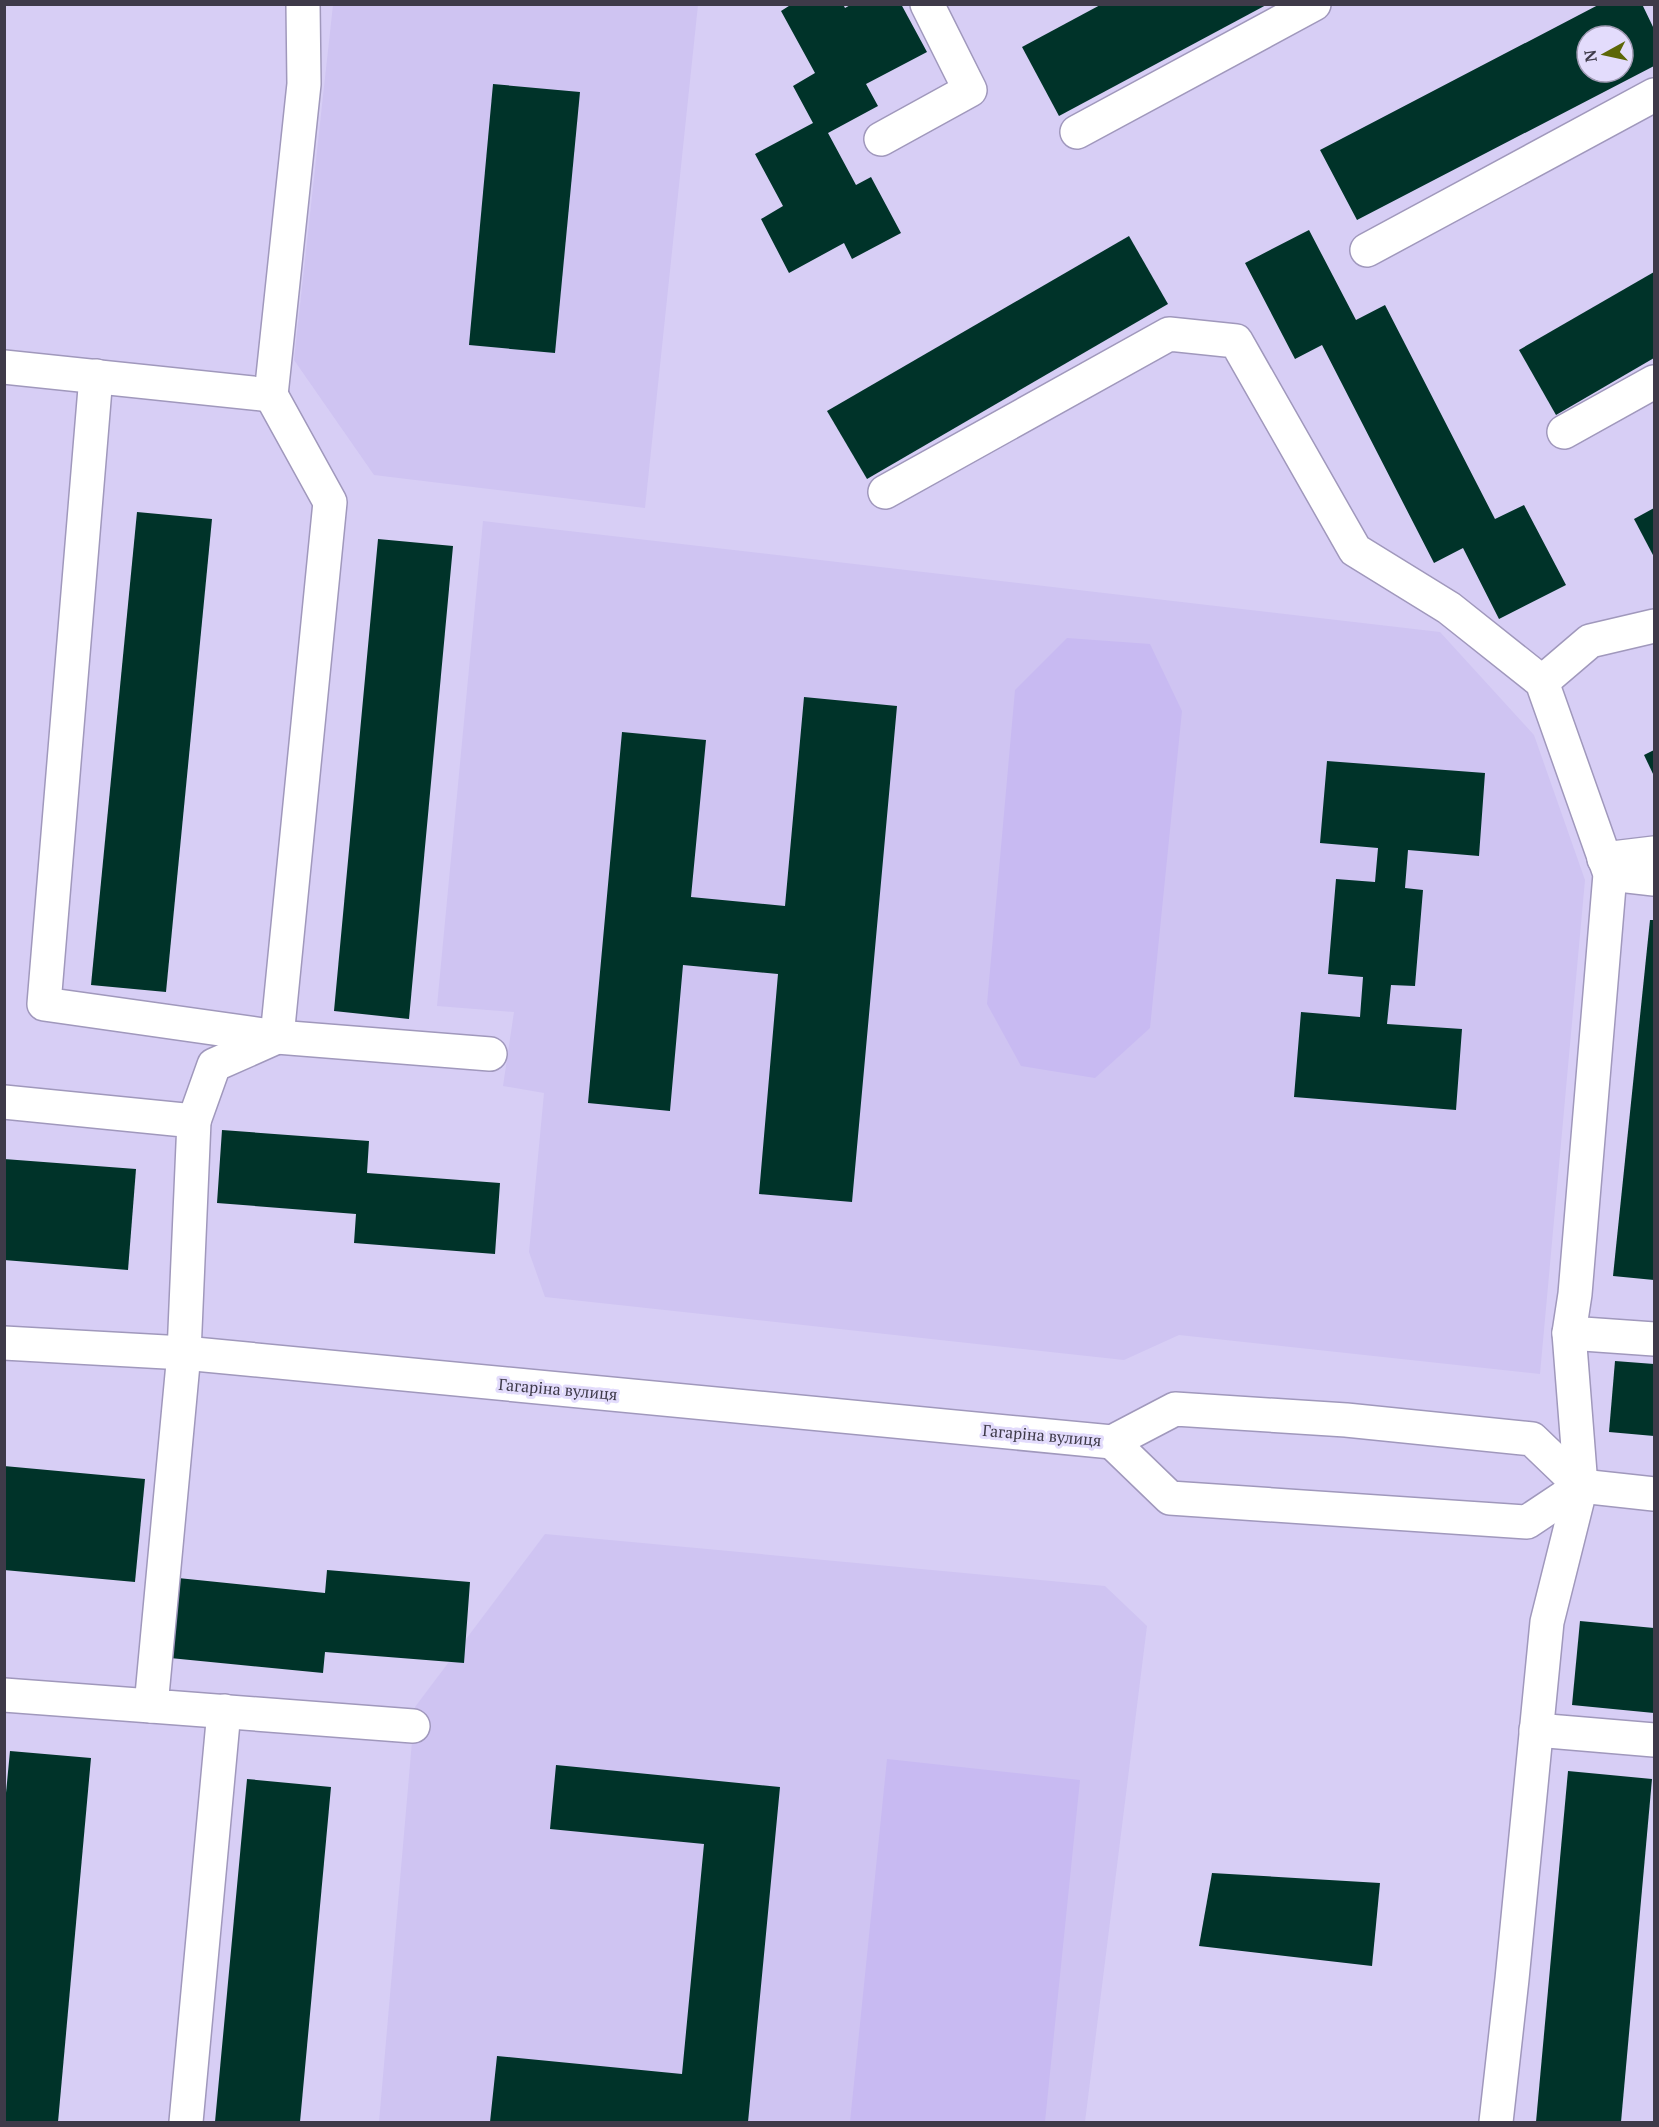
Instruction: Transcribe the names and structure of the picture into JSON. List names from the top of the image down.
{
  "streets": {
    "street": ["Гагаріна вулиця"]
  },
  "north": "left"
}
